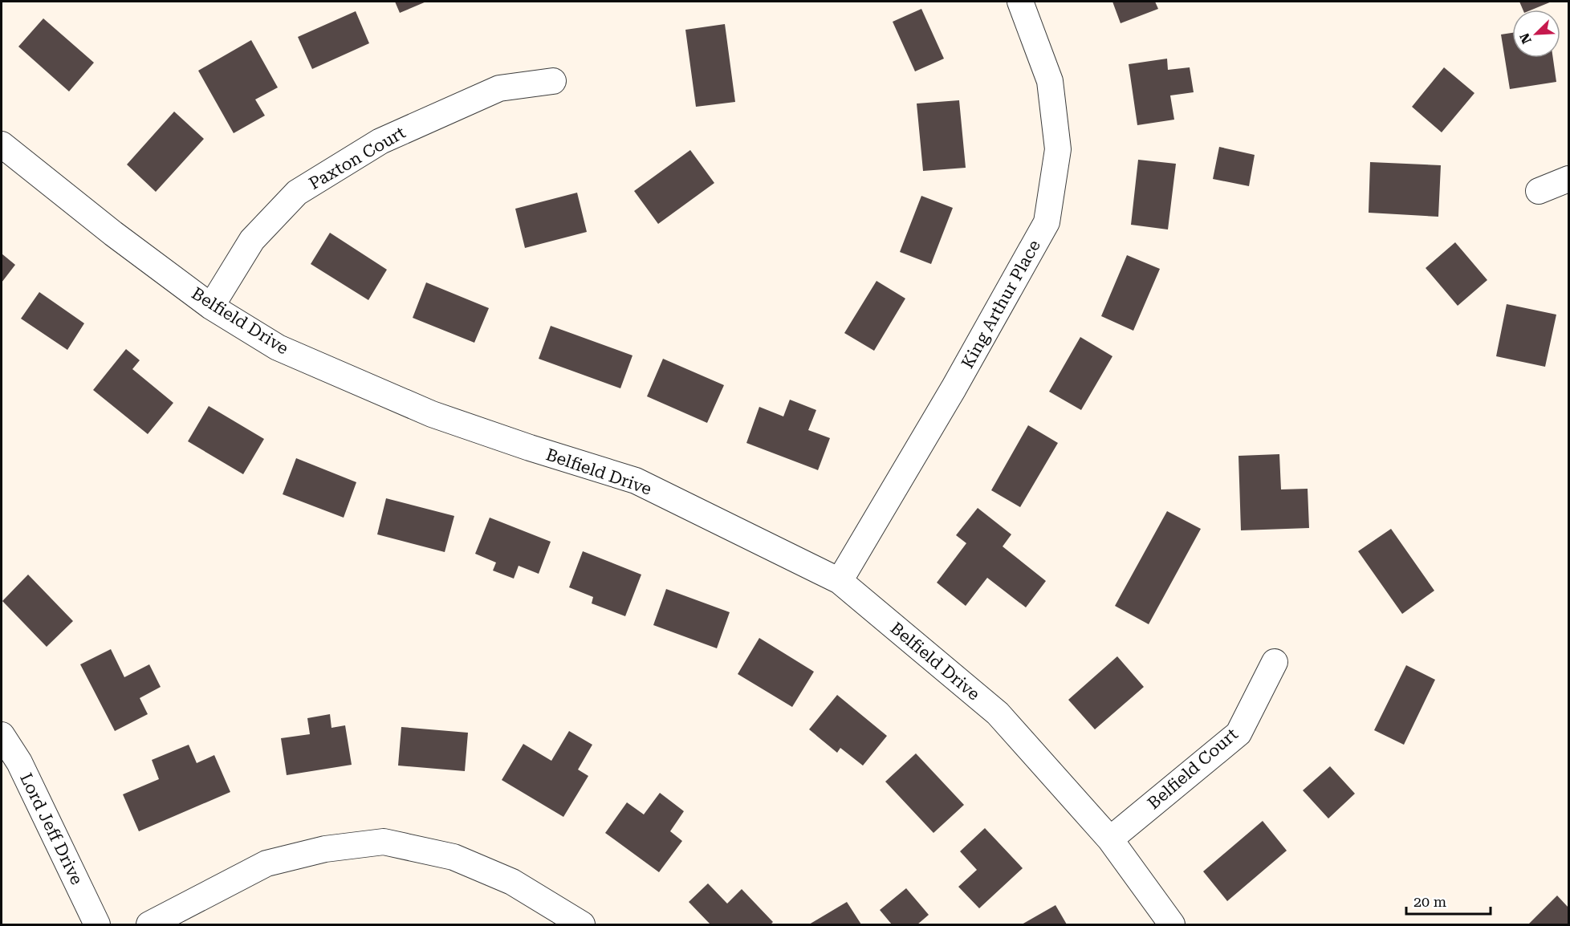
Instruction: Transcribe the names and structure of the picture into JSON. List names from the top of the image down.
{
  "streets": {
    "street": [
      "Paxton Court",
      "King Arthur Place",
      "Belfield Drive",
      "Belfield Court",
      "Lord Jeff Drive"
    ]
  },
  "crossings": [
    ["Paxton Court", "Belfield Drive"],
    ["King Arthur Place", "Belfield Drive"],
    ["Belfield Drive", "Belfield Court"]
  ],
  "scale_bar": "20 m",
  "north": "bottom left"
}
